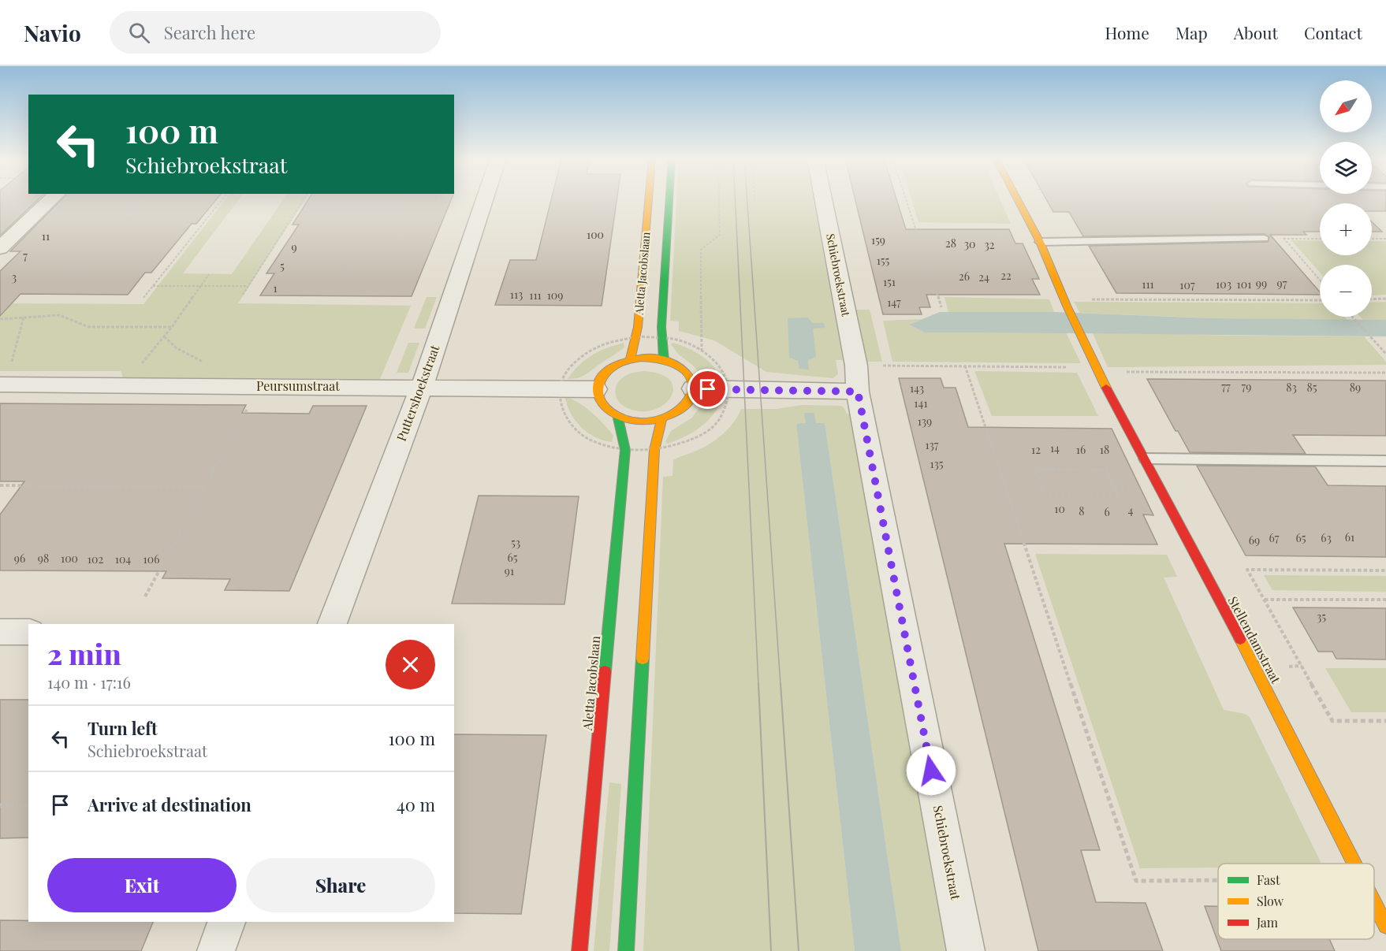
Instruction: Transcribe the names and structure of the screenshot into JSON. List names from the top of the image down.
{
  "streets": {
    "street": [
      "Aletta Jacobslaan",
      "Schiebroekstraat",
      "Peursumstraat",
      "Puttershoekstraat",
      "Stellendamstraat"
    ]
  },
  "crossings": [
    ["Aletta Jacobslaan", "Peursumstraat"],
    ["Peursumstraat", "Puttershoekstraat"]
  ],
  "house_numbers": [
    "100",
    "11",
    "159",
    "28",
    "30",
    "32",
    "9",
    "7",
    "155",
    "5",
    "22",
    "26",
    "3",
    "24",
    "151",
    "99",
    "97",
    "111",
    "103",
    "101",
    "107",
    "1",
    "113",
    "111",
    "109",
    "147",
    "77",
    "79",
    "83",
    "85",
    "89",
    "143",
    "141",
    "139",
    "137",
    "14",
    "12",
    "16",
    "18",
    "135",
    "10",
    "4",
    "8",
    "6",
    "61",
    "67",
    "65",
    "63",
    "69",
    "53",
    "65",
    "96",
    "98",
    "100",
    "102",
    "104",
    "106",
    "91",
    "35"
  ],
  "legend": ["Fast", "Slow", "Jam"],
  "north": "bottom left",
  "page": {
    "header": "Navio",
    "search": "Search here",
    "nav": [
      "Home",
      "Map",
      "About",
      "Contact"
    ],
    "map_buttons": ["+", "−"],
    "turn": ["100 m", "Schiebroekstraat"],
    "heading": ["2 min", "140 m · 17:16"],
    "list": [
      {
        "name": "Turn left",
        "note": "Schiebroekstraat",
        "value": "100 m"
      },
      {
        "name": "Arrive at destination",
        "value": "40 m"
      }
    ],
    "buttons": ["Exit", "Share"]
  }
}
